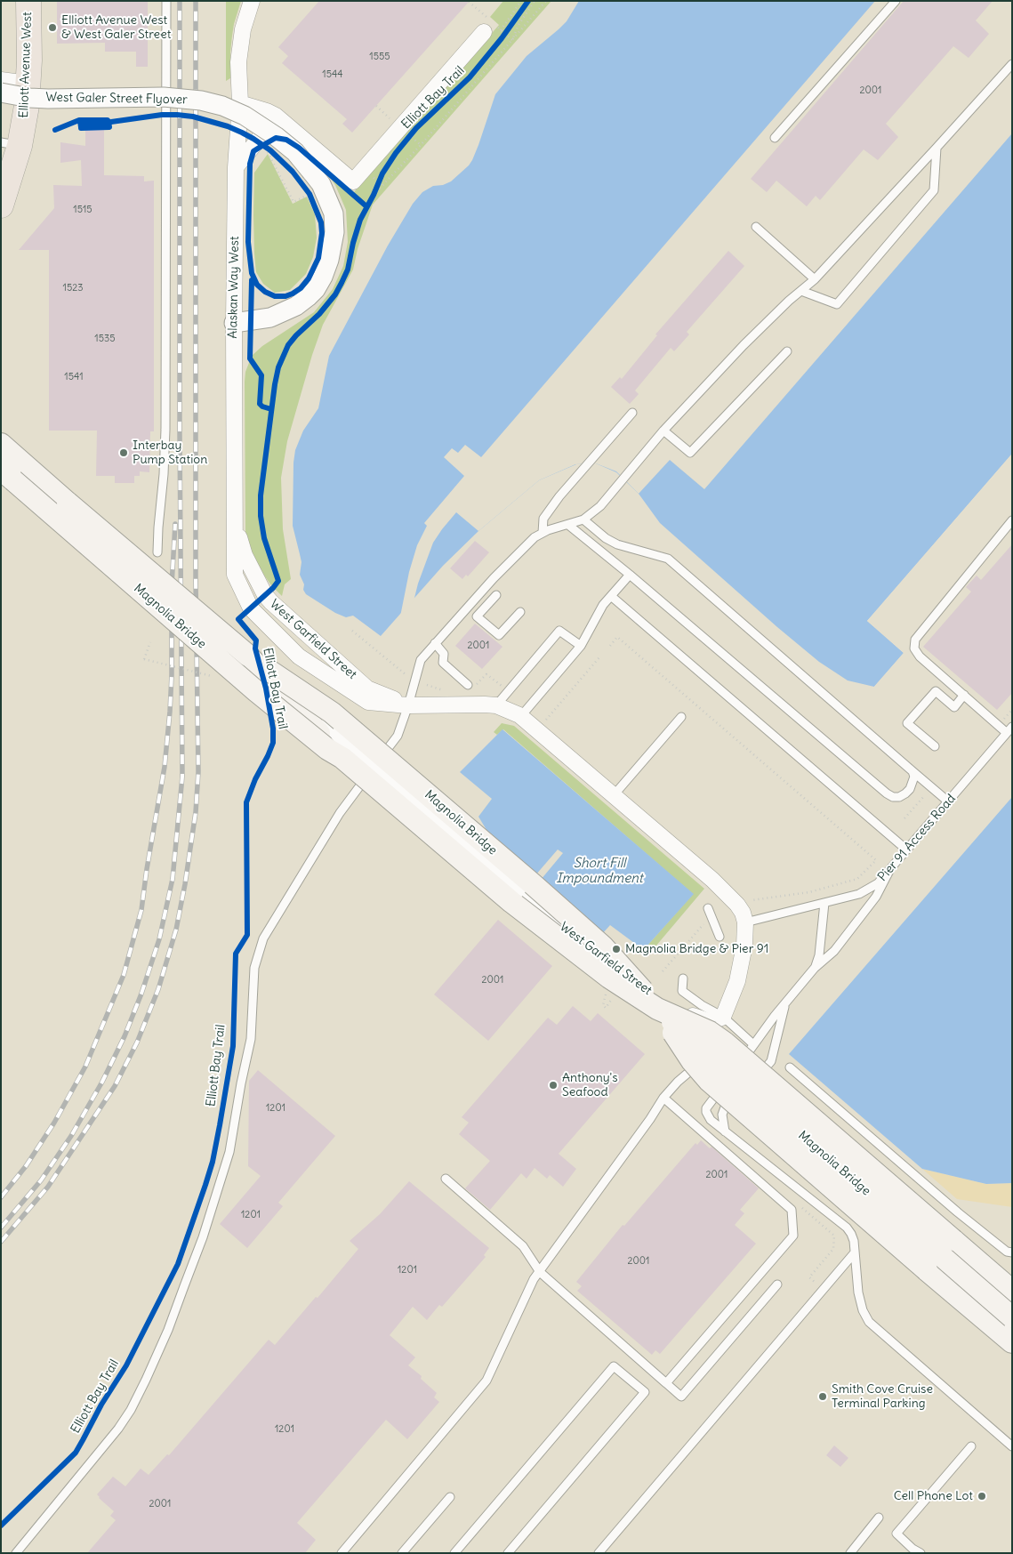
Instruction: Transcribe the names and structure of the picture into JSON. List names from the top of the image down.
{
  "streets": {
    "main road": ["Elliott Avenue West", "Magnolia Bridge"],
    "street": ["West Galer Street Flyover", "Alaskan Way West", "West Garfield Street"],
    "lane": ["Pier 91 Access Road"],
    "cycle path": ["Elliott Bay Trail"]
  },
  "crossings": [
    ["West Galer Street Flyover", "Alaskan Way West"],
    ["Alaskan Way West", "West Garfield Street"],
    ["West Garfield Street", "Pier 91 Access Road"]
  ],
  "water": ["Short Fill Impoundment"],
  "places": [
    "Elliott Avenue West & West Galer Street",
    "Interbay Pump Station",
    "Magnolia Bridge & Pier 91",
    "Anthony's Seafood",
    "Smith Cove Cruise Terminal Parking",
    "Cell Phone Lot"
  ],
  "house_numbers": [
    "1555",
    "1544",
    "2001",
    "1515",
    "1523",
    "1535",
    "1541",
    "2001",
    "2001",
    "1201",
    "2001",
    "1201",
    "2001",
    "1201",
    "1201",
    "2001"
  ]
}
